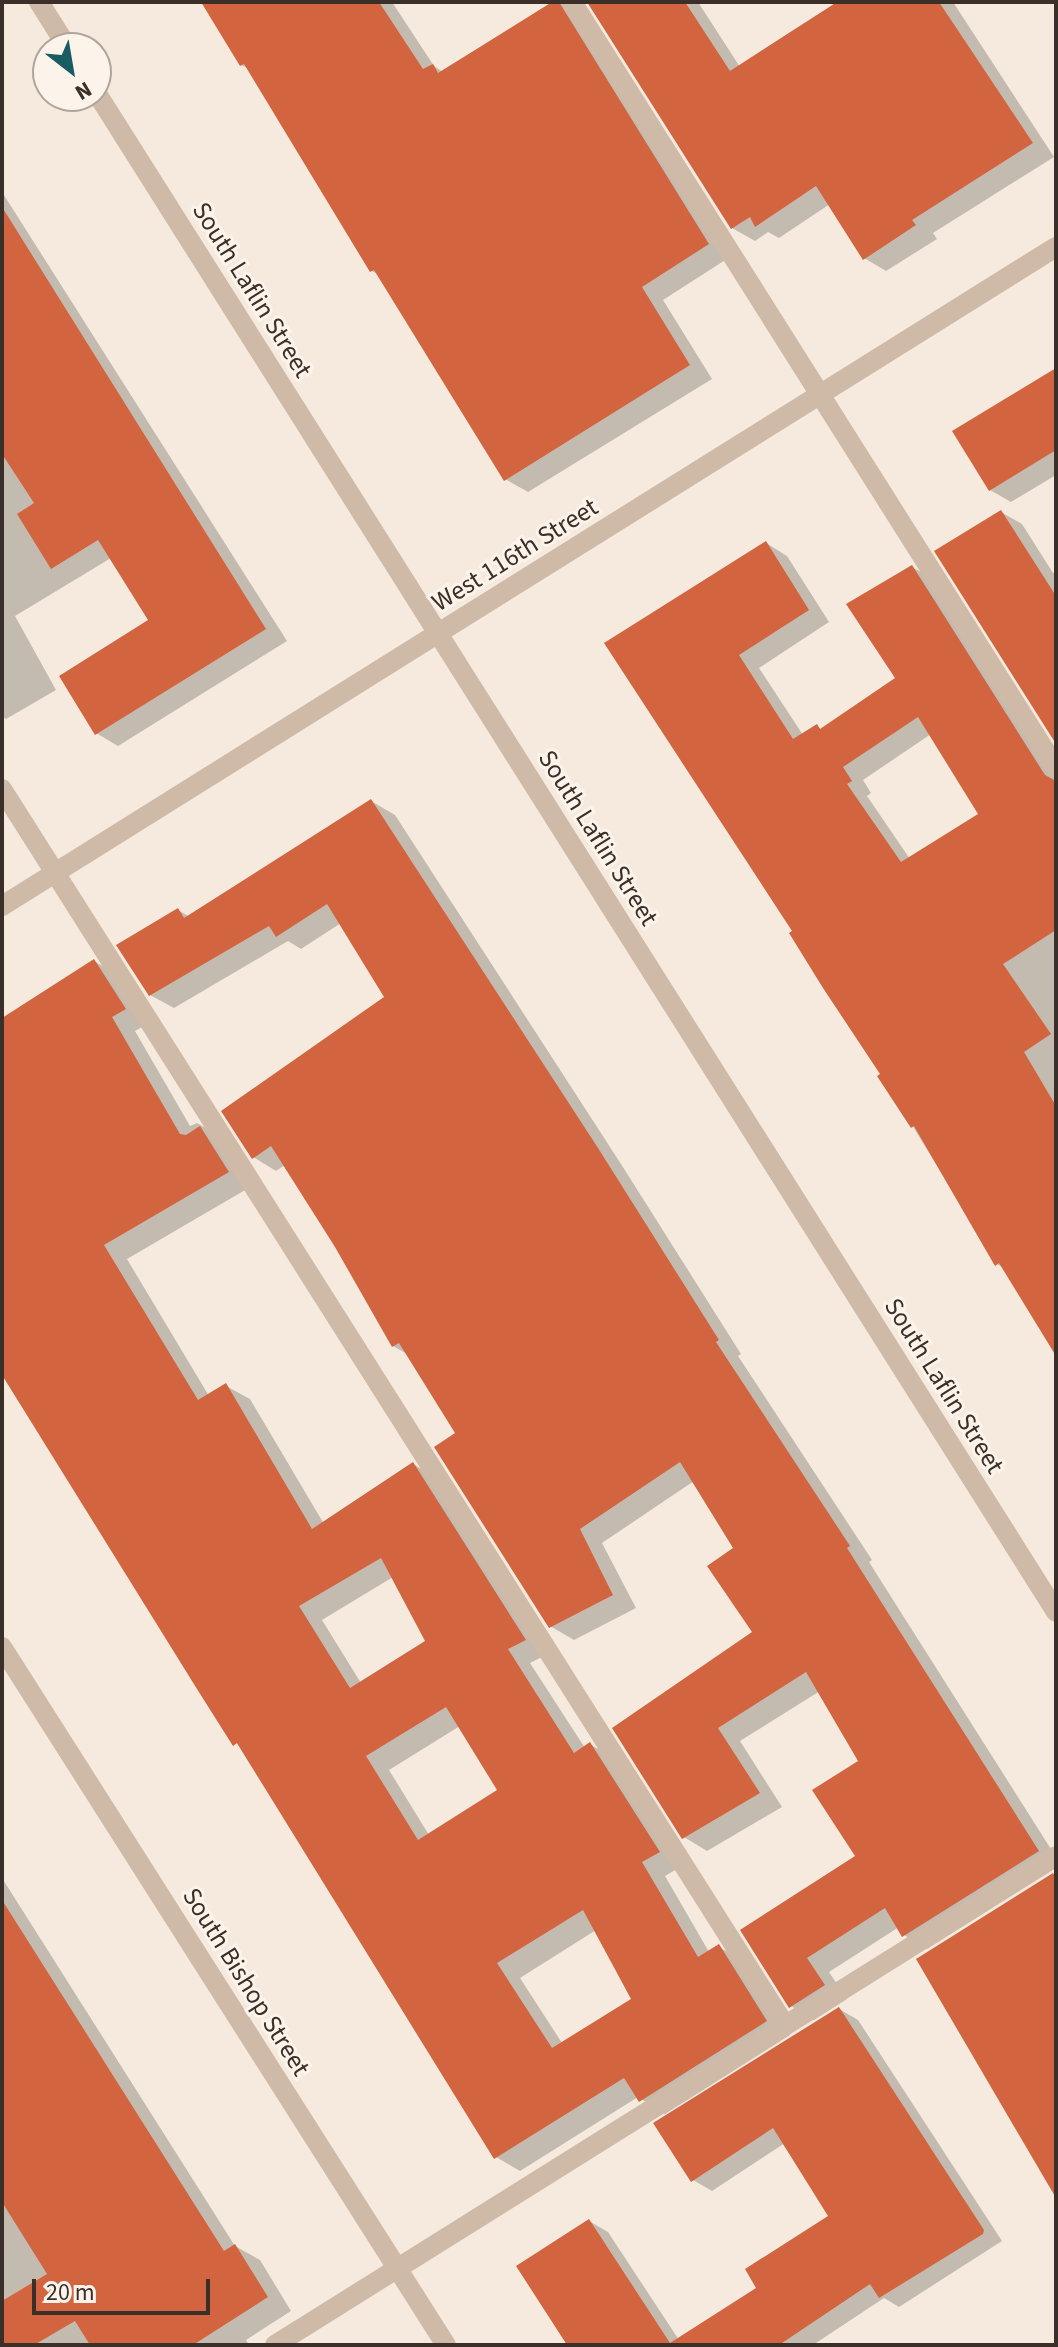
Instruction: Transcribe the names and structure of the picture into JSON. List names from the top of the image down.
{
  "streets": {
    "street": ["South Laflin Street", "West 116th Street", "South Bishop Street"]
  },
  "crossings": [
    ["South Laflin Street", "West 116th Street"]
  ],
  "scale_bar": "20 m",
  "north": "bottom right"
}
